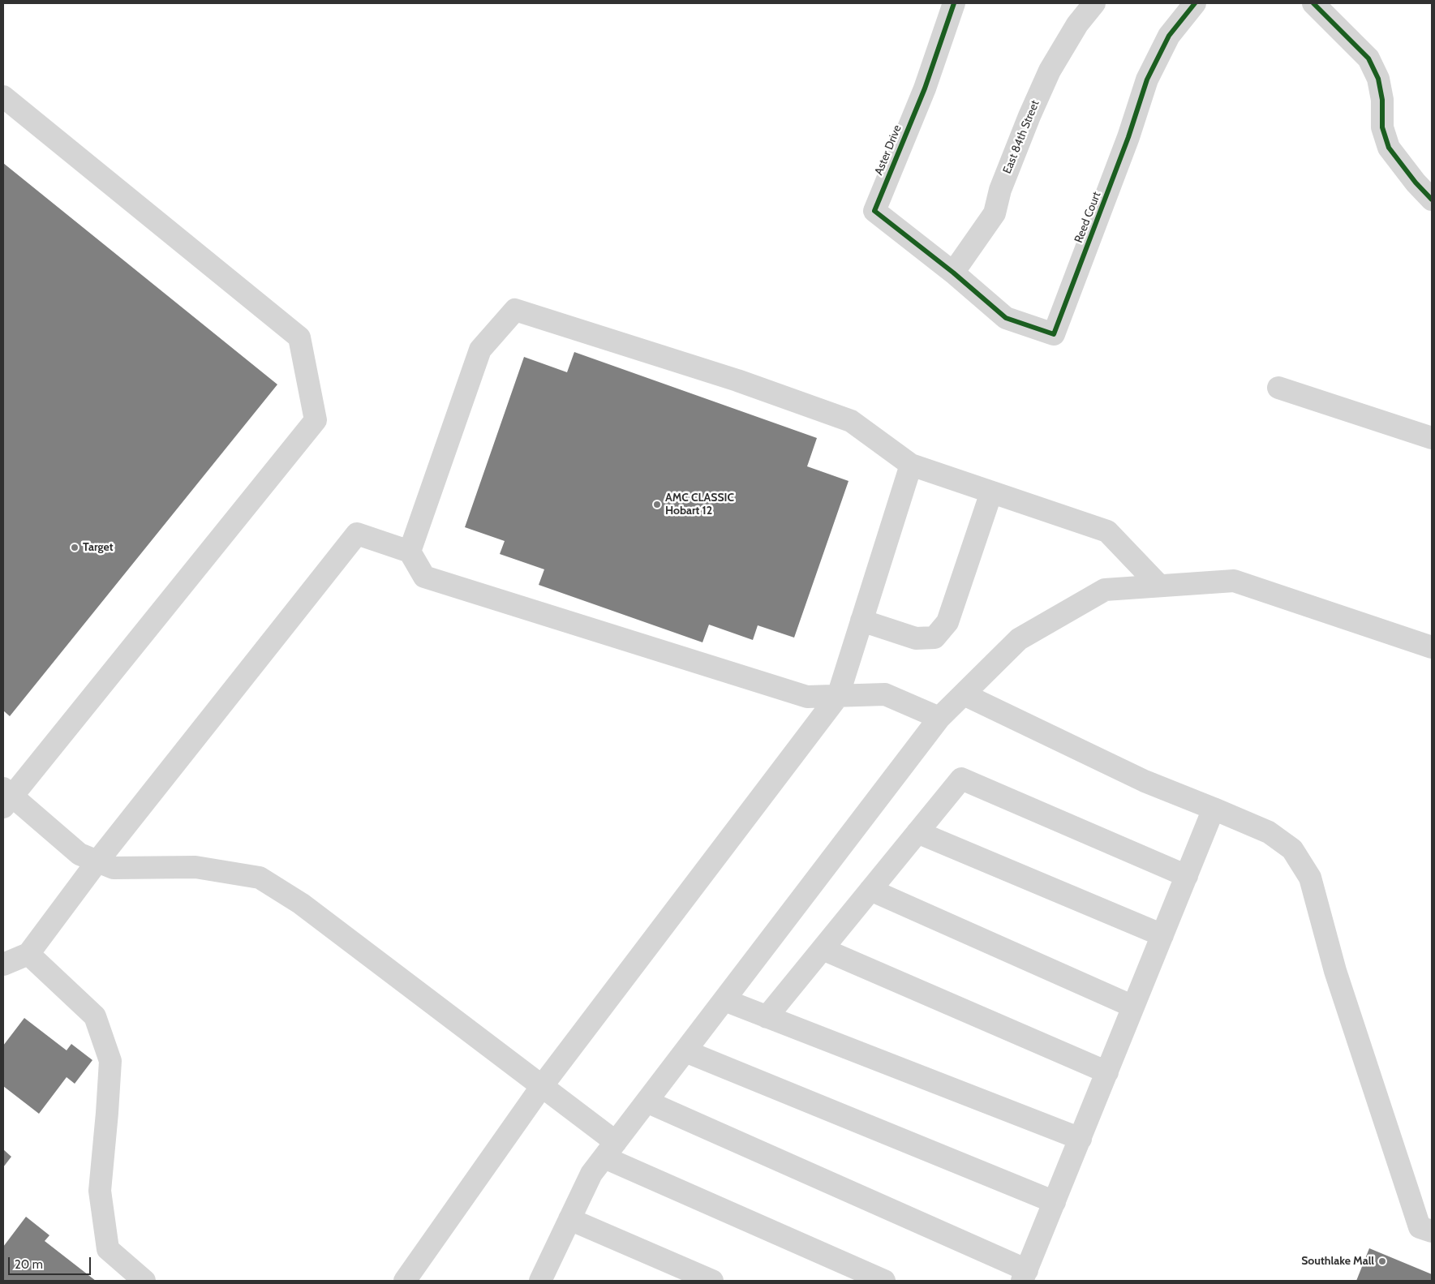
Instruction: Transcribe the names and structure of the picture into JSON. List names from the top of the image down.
{
  "streets": {
    "street": ["East 84th Street", "Aster Drive", "Reed Court"]
  },
  "crossings": [
    ["East 84th Street", "Aster Drive"],
    ["East 84th Street", "Reed Court"],
    ["Aster Drive", "Reed Court"]
  ],
  "places": ["AMC CLASSIC Hobart 12", "Target", "Southlake Mall"],
  "scale_bar": "20 m"
}
